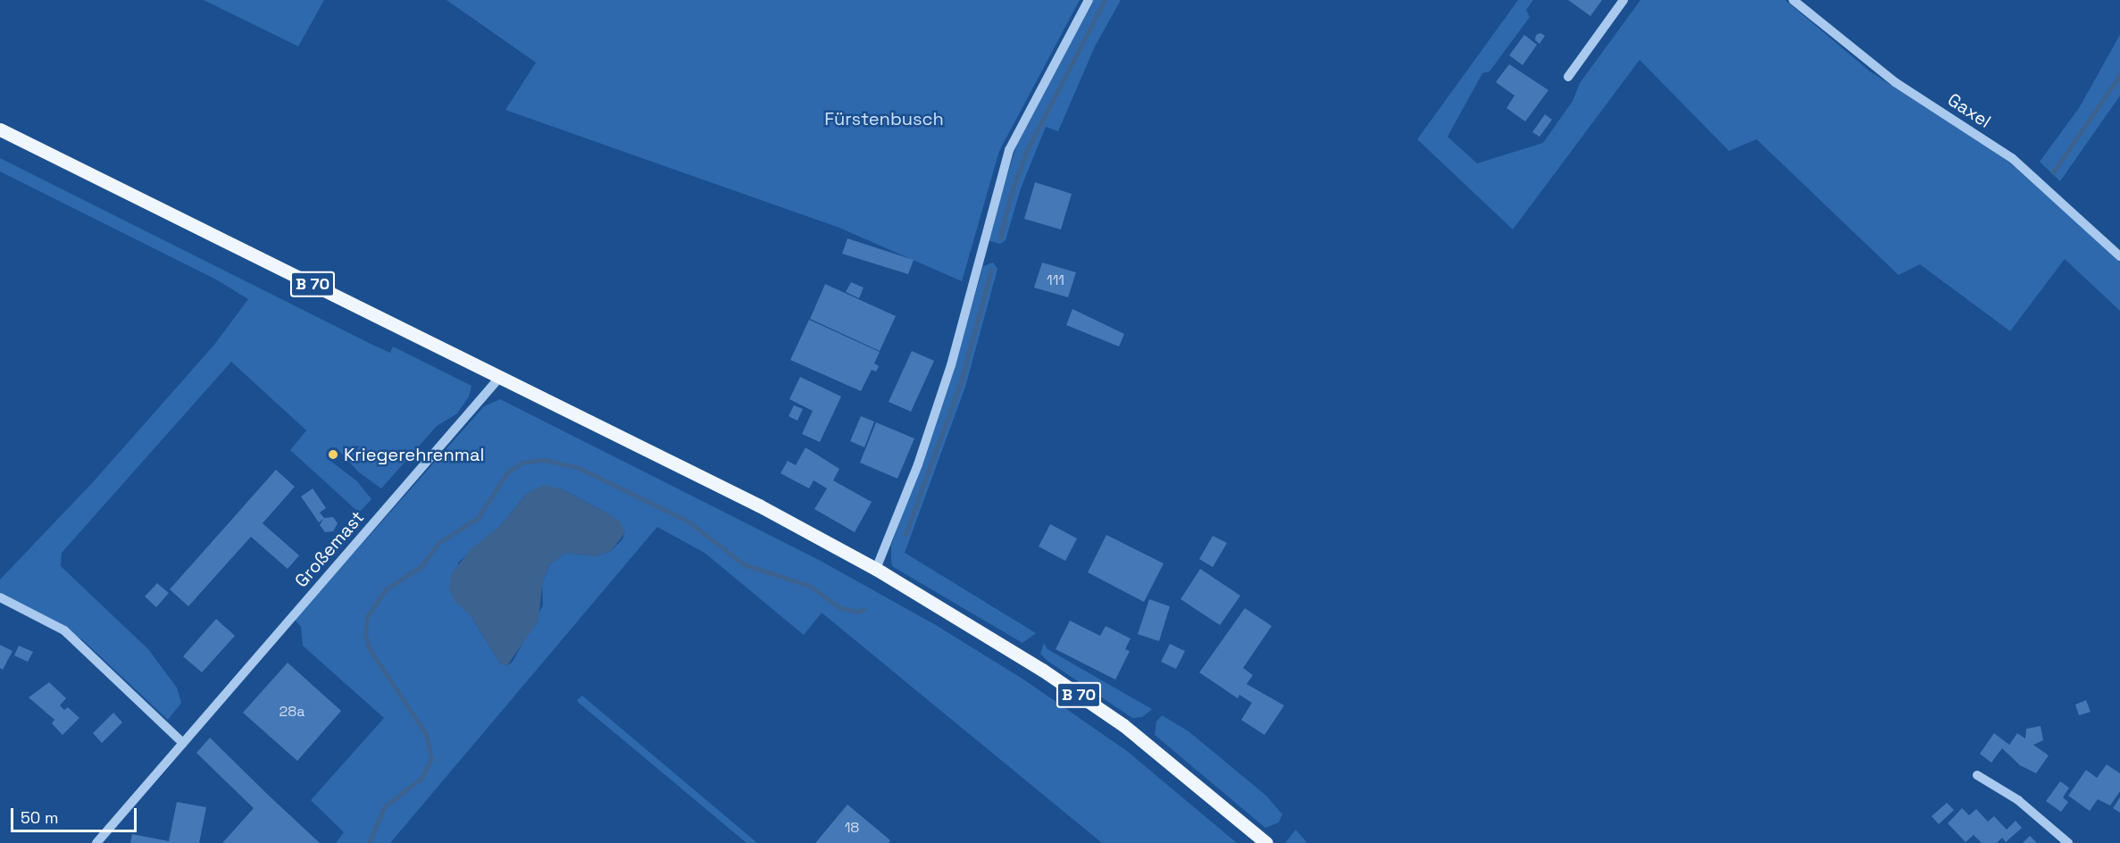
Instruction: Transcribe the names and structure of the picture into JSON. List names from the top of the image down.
{
  "streets": {
    "main road": ["B 70"],
    "street": ["Gaxel", "Großemast"]
  },
  "crossings": [
    ["B 70", "Großemast"]
  ],
  "parks": ["Fürstenbusch"],
  "places": ["Kriegerehrenmal"],
  "house_numbers": ["111", "28a", "18"],
  "scale_bar": "50 m"
}
